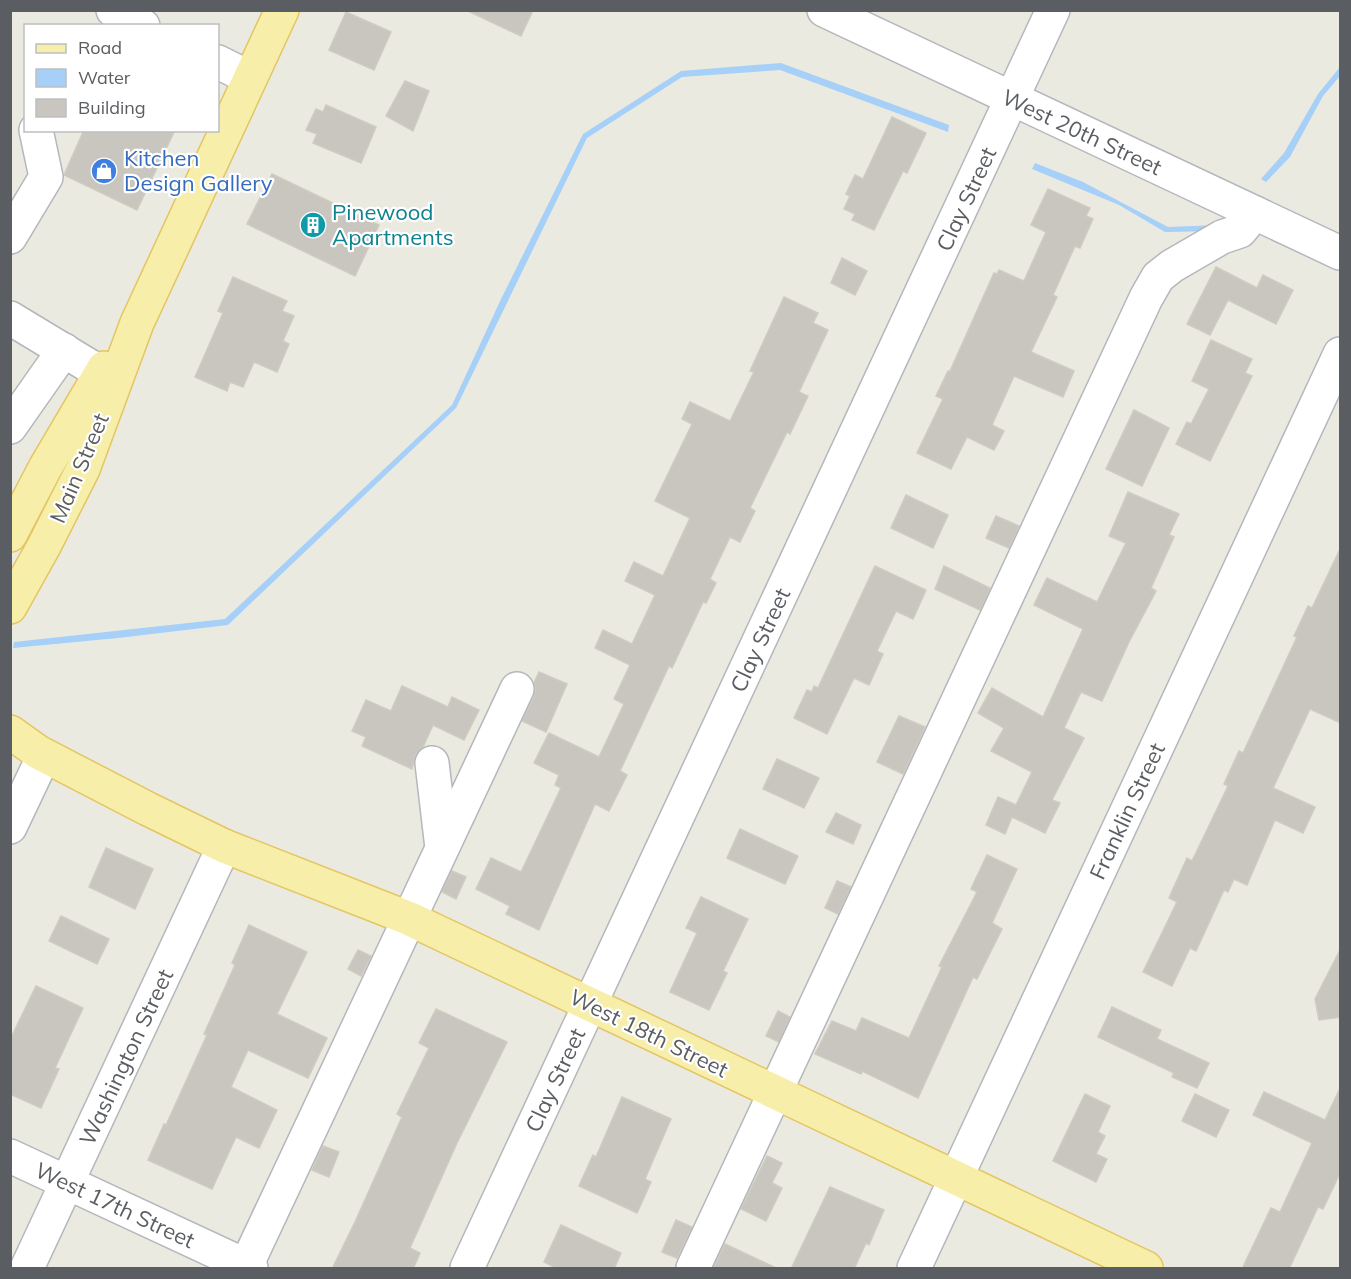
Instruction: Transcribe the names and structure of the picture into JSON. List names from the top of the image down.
{
  "streets": {
    "main road": ["Main Street", "West 18th Street"],
    "street": [
      "West 20th Street",
      "Clay Street",
      "Franklin Street",
      "Washington Street",
      "West 17th Street"
    ]
  },
  "crossings": [
    ["West 20th Street", "Clay Street"],
    ["Clay Street", "West 18th Street"],
    ["Franklin Street", "West 18th Street"],
    ["West 18th Street", "Washington Street"],
    ["Washington Street", "West 17th Street"]
  ],
  "places": {
    "shop": ["Kitchen Design Gallery"],
    "building": ["Pinewood Apartments"]
  },
  "legend": ["Road", "Water", "Building"]
}
